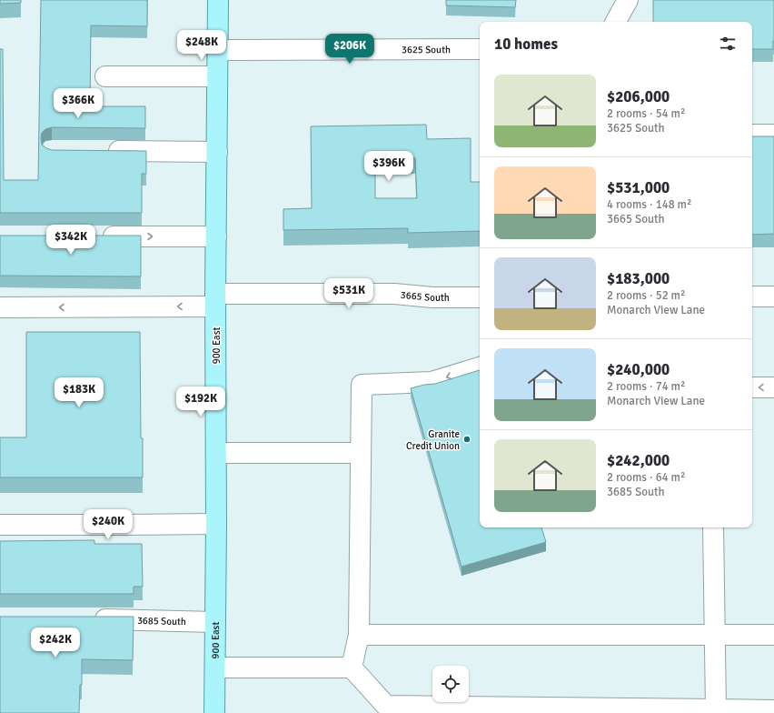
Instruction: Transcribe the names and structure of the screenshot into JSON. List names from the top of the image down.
{
  "streets": {
    "main road": ["900 East"],
    "street": ["3625 South", "3665 South", "3685 South"]
  },
  "crossings": [
    ["3625 South", "900 East"],
    ["3665 South", "900 East"],
    ["900 East", "3685 South"]
  ],
  "places": ["Granite Credit Union"],
  "page": {
    "heading": "10 homes",
    "price": [
      "$248K",
      "$206K",
      "$366K",
      "$396K",
      "$342K",
      "$531K",
      "$183K",
      "$192K",
      "$240K",
      "$242K"
    ],
    "list": [
      {
        "name": "$206,000",
        "note": "2 rooms · 54 m² · 3625 South"
      },
      {
        "name": "$531,000",
        "note": "4 rooms · 148 m² · 3665 South"
      },
      {
        "name": "$183,000",
        "note": "2 rooms · 52 m² · Monarch View Lane"
      },
      {
        "name": "$240,000",
        "note": "2 rooms · 74 m² · Monarch View Lane"
      },
      {
        "name": "$242,000",
        "note": "2 rooms · 64 m² · 3685 South"
      }
    ]
  }
}
